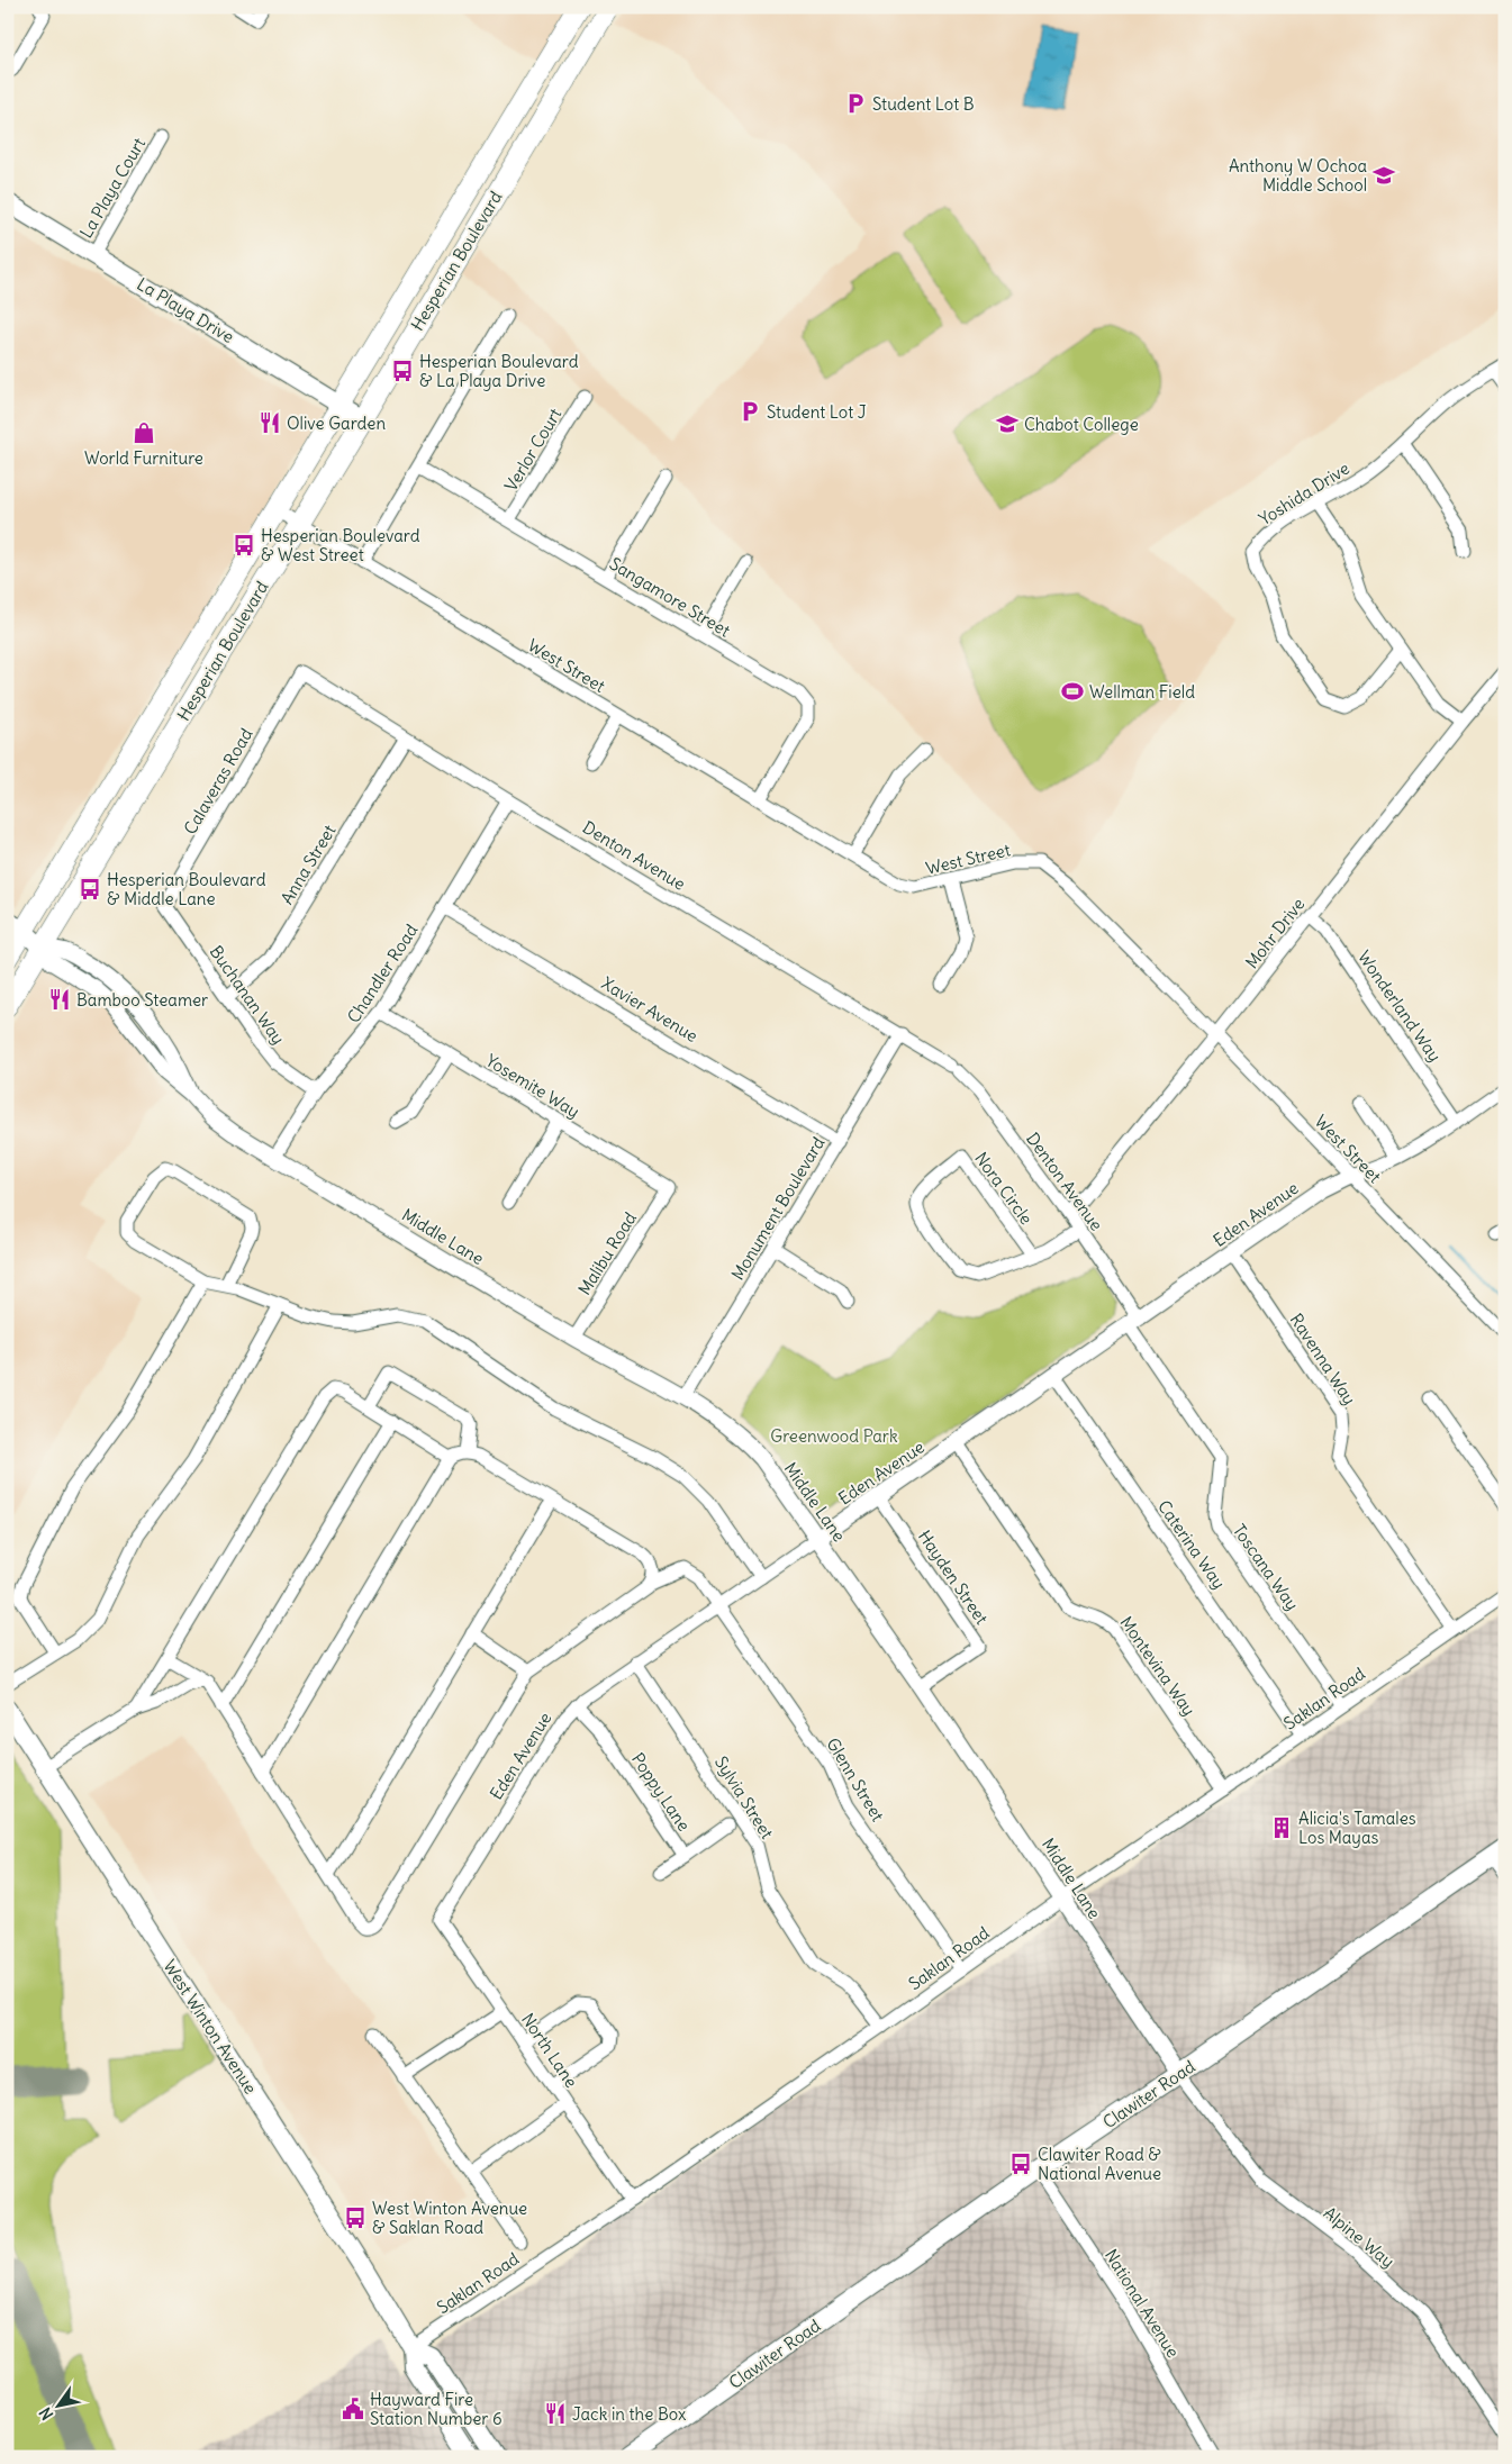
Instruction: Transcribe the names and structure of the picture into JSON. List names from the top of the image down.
{
  "streets": {
    "main road": [
      "Hesperian Boulevard",
      "La Playa Drive",
      "West Winton Avenue",
      "Clawiter Road"
    ],
    "street": [
      "La Playa Court",
      "Verlor Court",
      "Yoshida Drive",
      "Sangamore Street",
      "West Street",
      "Calaveras Road",
      "Denton Avenue",
      "Anna Street",
      "Mohr Drive",
      "Chandler Road",
      "Buchanan Way",
      "Wonderland Way",
      "Xavier Avenue",
      "Yosemite Way",
      "Nora Circle",
      "Monument Boulevard",
      "Eden Avenue",
      "Middle Lane",
      "Malibu Road",
      "Ravenna Way",
      "Caterina Way",
      "Toscana Way",
      "Hayden Street",
      "Montevina Way",
      "Saklan Road",
      "Glenn Street",
      "Poppy Lane",
      "Sylvia Street",
      "North Lane",
      "Alpine Way",
      "National Avenue"
    ]
  },
  "crossings": [
    ["La Playa Court", "La Playa Drive"],
    ["Hesperian Boulevard", "La Playa Drive"],
    ["Hesperian Boulevard", "West Street"],
    ["Hesperian Boulevard", "Middle Lane"],
    ["Verlor Court", "Sangamore Street"],
    ["Sangamore Street", "West Street"],
    ["West Street", "Mohr Drive"],
    ["West Street", "Eden Avenue"],
    ["Calaveras Road", "Denton Avenue"],
    ["Calaveras Road", "Buchanan Way"],
    ["Denton Avenue", "Anna Street"],
    ["Denton Avenue", "Mohr Drive"],
    ["Denton Avenue", "Chandler Road"],
    ["Denton Avenue", "Nora Circle"],
    ["Denton Avenue", "Monument Boulevard"],
    ["Denton Avenue", "Eden Avenue"],
    ["Denton Avenue", "Toscana Way"],
    ["Anna Street", "Buchanan Way"],
    ["Mohr Drive", "Wonderland Way"],
    ["Chandler Road", "Buchanan Way"],
    ["Chandler Road", "Xavier Avenue"],
    ["Chandler Road", "Yosemite Way"],
    ["Chandler Road", "Middle Lane"],
    ["Wonderland Way", "Eden Avenue"],
    ["Xavier Avenue", "Monument Boulevard"],
    ["Yosemite Way", "Malibu Road"],
    ["Monument Boulevard", "Middle Lane"],
    ["Eden Avenue", "Middle Lane"],
    ["Eden Avenue", "Ravenna Way"],
    ["Eden Avenue", "Caterina Way"],
    ["Eden Avenue", "Toscana Way"],
    ["Eden Avenue", "Hayden Street"],
    ["Eden Avenue", "Montevina Way"],
    ["Eden Avenue", "Glenn Street"],
    ["Eden Avenue", "Poppy Lane"],
    ["Eden Avenue", "Sylvia Street"],
    ["Eden Avenue", "North Lane"],
    ["Middle Lane", "Malibu Road"],
    ["Middle Lane", "Hayden Street"],
    ["Middle Lane", "Saklan Road"],
    ["Middle Lane", "Clawiter Road"],
    ["Middle Lane", "Alpine Way"],
    ["Ravenna Way", "Saklan Road"],
    ["Caterina Way", "Saklan Road"],
    ["Toscana Way", "Saklan Road"],
    ["Montevina Way", "Saklan Road"],
    ["Saklan Road", "Glenn Street"],
    ["Saklan Road", "Sylvia Street"],
    ["Saklan Road", "West Winton Avenue"],
    ["Saklan Road", "North Lane"],
    ["Clawiter Road", "Alpine Way"],
    ["Clawiter Road", "National Avenue"]
  ],
  "parks": ["Greenwood Park"],
  "places": {
    "parking": ["Student Lot B", "Student Lot J"],
    "school or university": ["Anthony W Ochoa Middle School", "Chabot College"],
    "bus stop": [
      "Hesperian Boulevard & La Playa Drive",
      "Hesperian Boulevard & West Street",
      "Hesperian Boulevard & Middle Lane",
      "Clawiter Road & National Avenue",
      "West Winton Avenue & Saklan Road"
    ],
    "restaurant": ["Olive Garden", "Bamboo Steamer", "Jack in the Box"],
    "shop": ["World Furniture"],
    "sports": ["Wellman Field"],
    "building": ["Alicia's Tamales Los Mayas"],
    "public building": ["Hayward Fire Station Number 6"]
  },
  "north": "bottom left"
}
